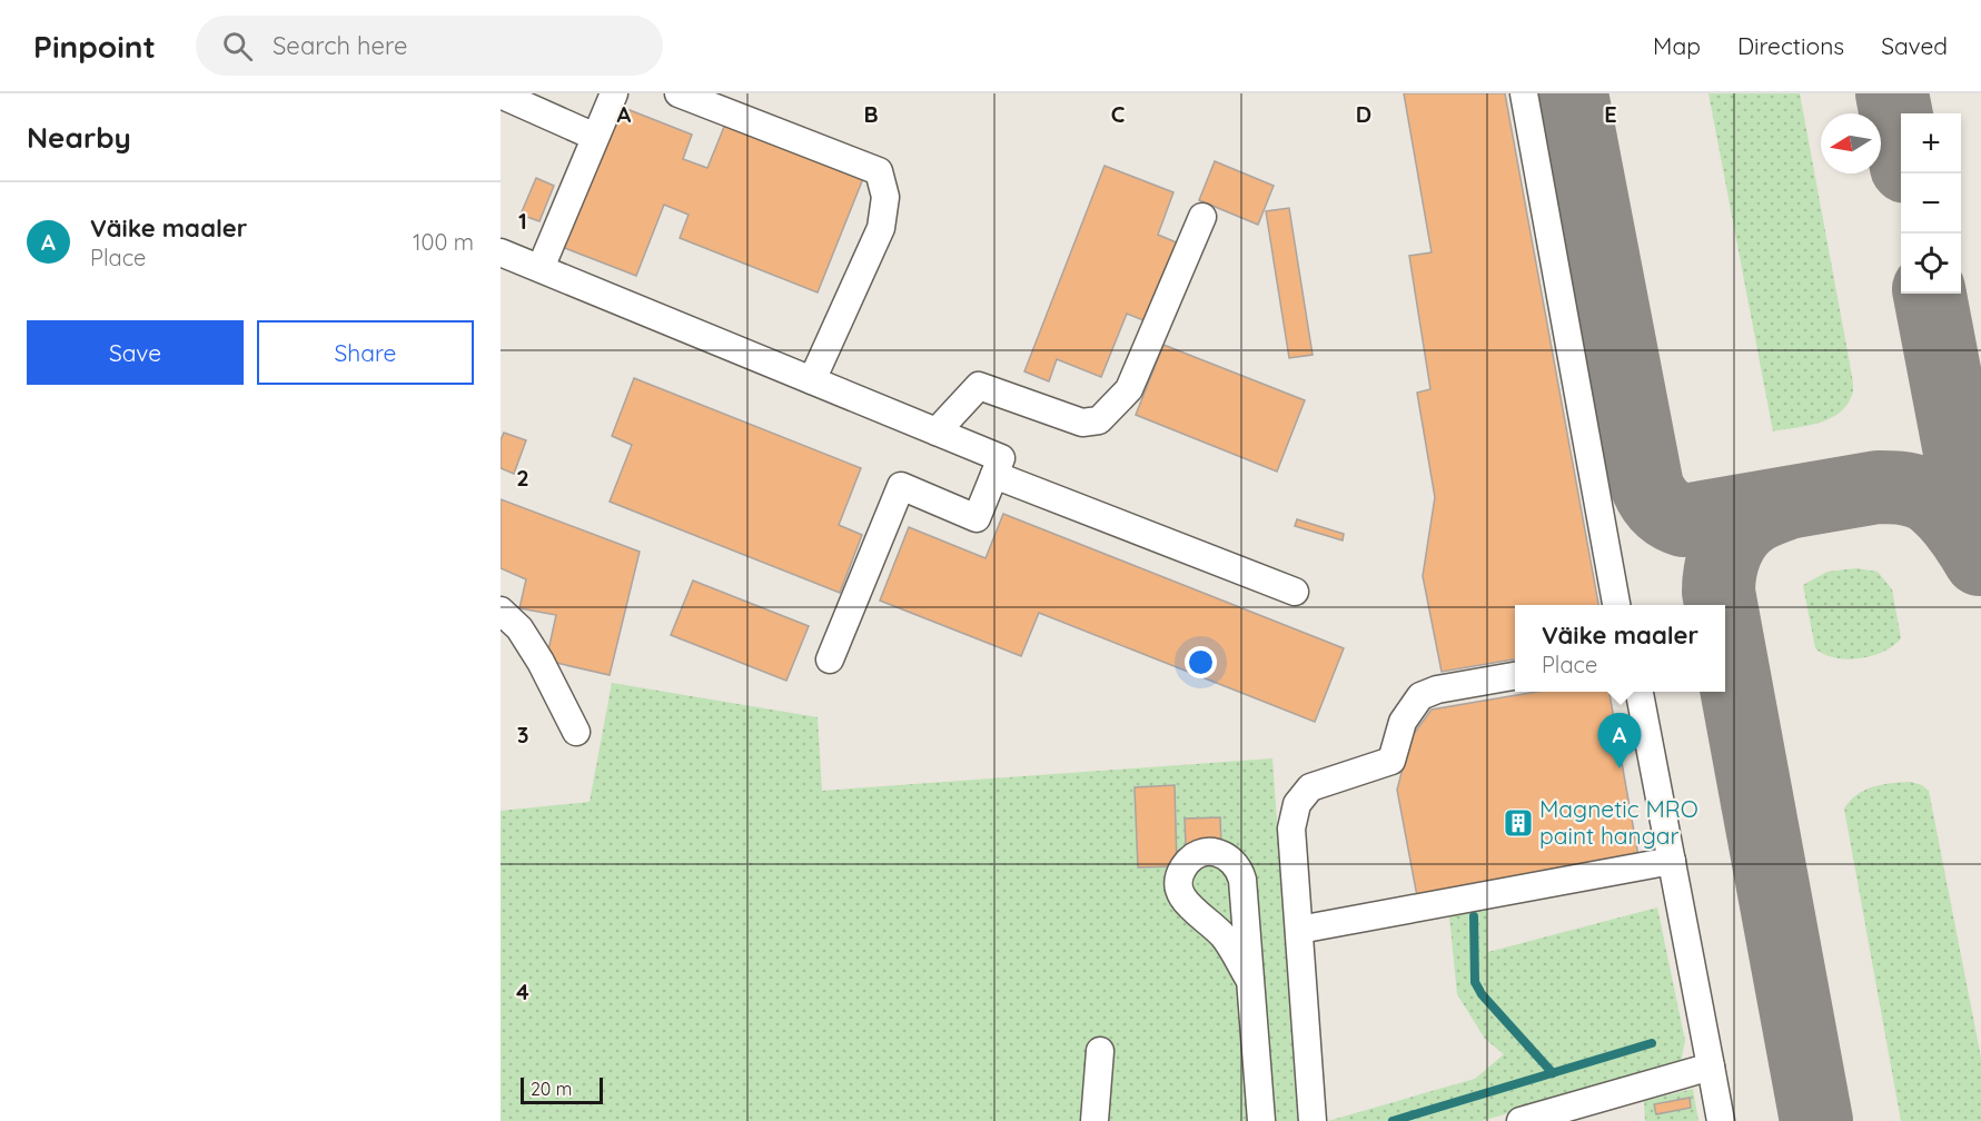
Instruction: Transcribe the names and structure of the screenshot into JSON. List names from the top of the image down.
{
  "places": {
    "building": ["Magnetic MRO paint hangar"]
  },
  "scale_bar": "20 m",
  "north": "left",
  "page": {
    "header": "Pinpoint",
    "search": "Search here",
    "nav": ["Map", "Directions", "Saved"],
    "heading": "Nearby",
    "map_buttons": ["+", "−"],
    "list": [
      {
        "mark": "A",
        "name": "Väike maaler",
        "note": "Place",
        "value": "100 m"
      }
    ],
    "buttons": ["Save", "Share"],
    "popup": ["Väike maaler", "Place"],
    "pins": "A",
    "scale": "20 m"
  },
  "grid": {
    "columns": [
      "A",
      "B",
      "C",
      "D",
      "E"
    ],
    "rows": [
      "1",
      "2",
      "3",
      "4"
    ]
  }
}
